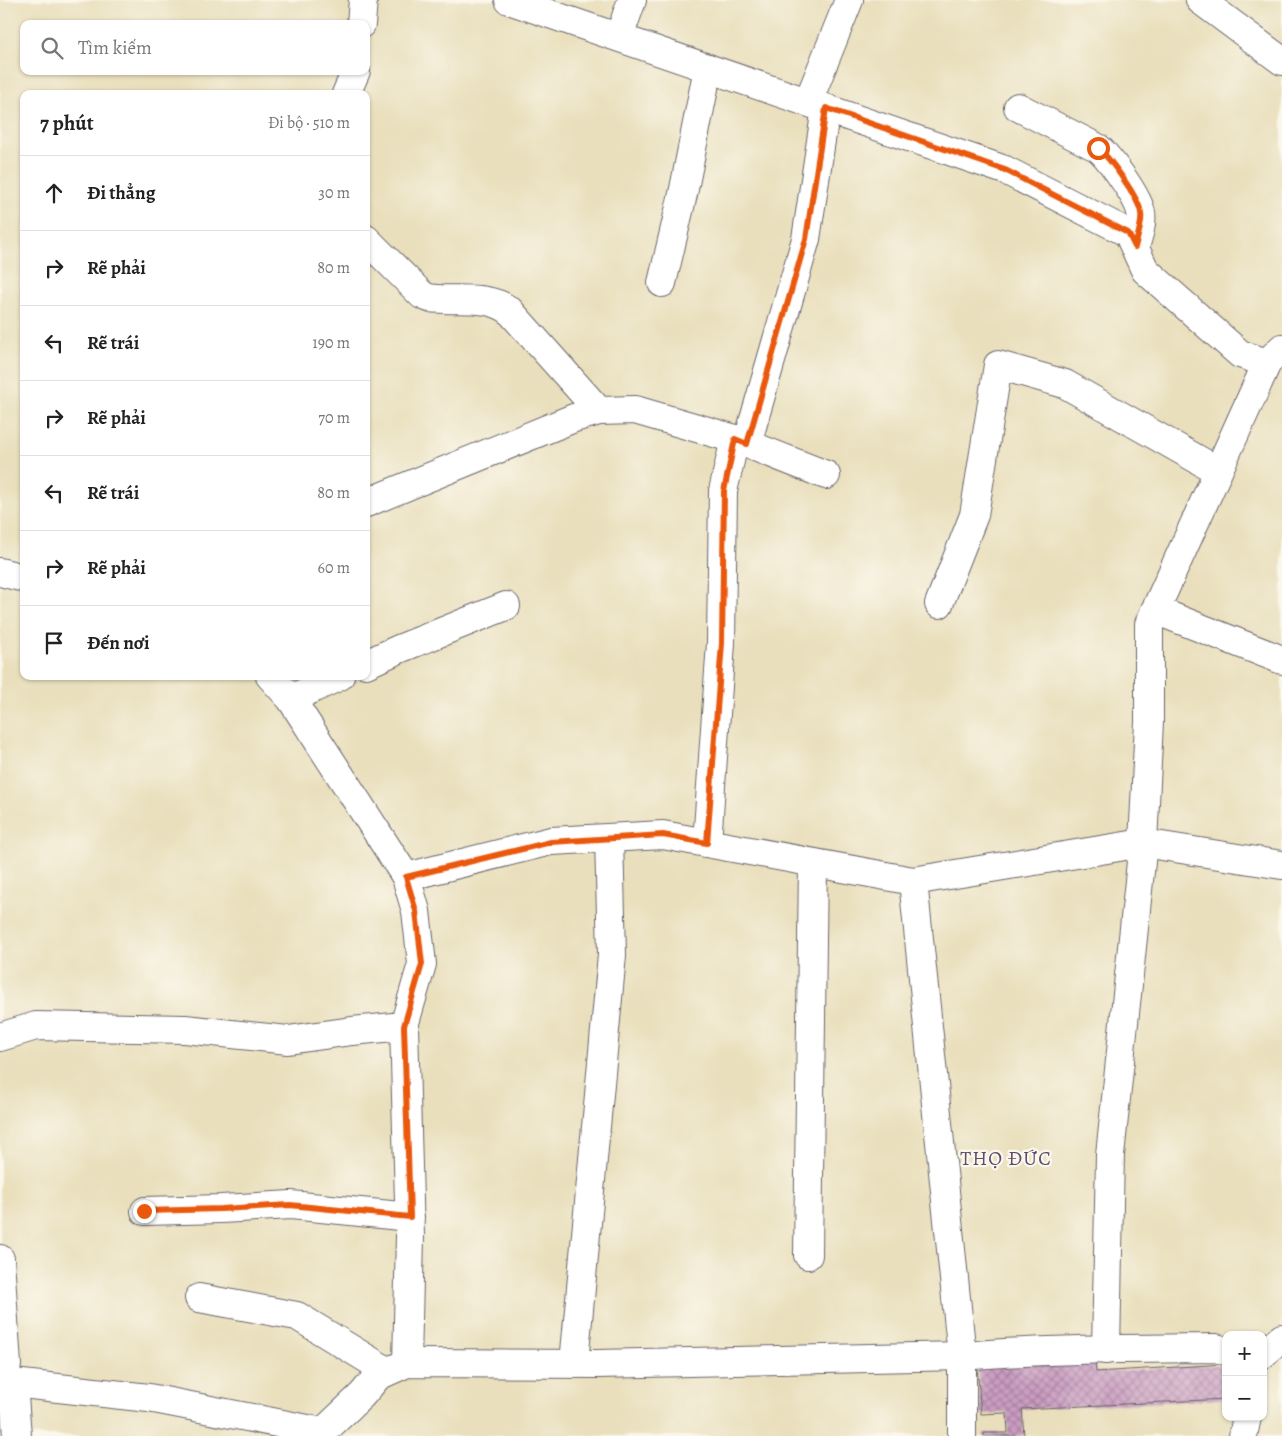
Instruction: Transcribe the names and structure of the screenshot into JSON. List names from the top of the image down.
{
  "districts": ["THỌ ĐỨC"],
  "page": {
    "search": "Tìm kiếm",
    "heading": ["7 phút", "Đi bộ · 510 m"],
    "list": [
      ["Đi thẳng", "30 m"],
      ["Rẽ phải", "80 m"],
      ["Rẽ trái", "190 m"],
      ["Rẽ phải", "70 m"],
      ["Rẽ trái", "80 m"],
      ["Rẽ phải", "60 m"],
      "Đến nơi"
    ],
    "map_buttons": ["+", "−"]
  }
}
